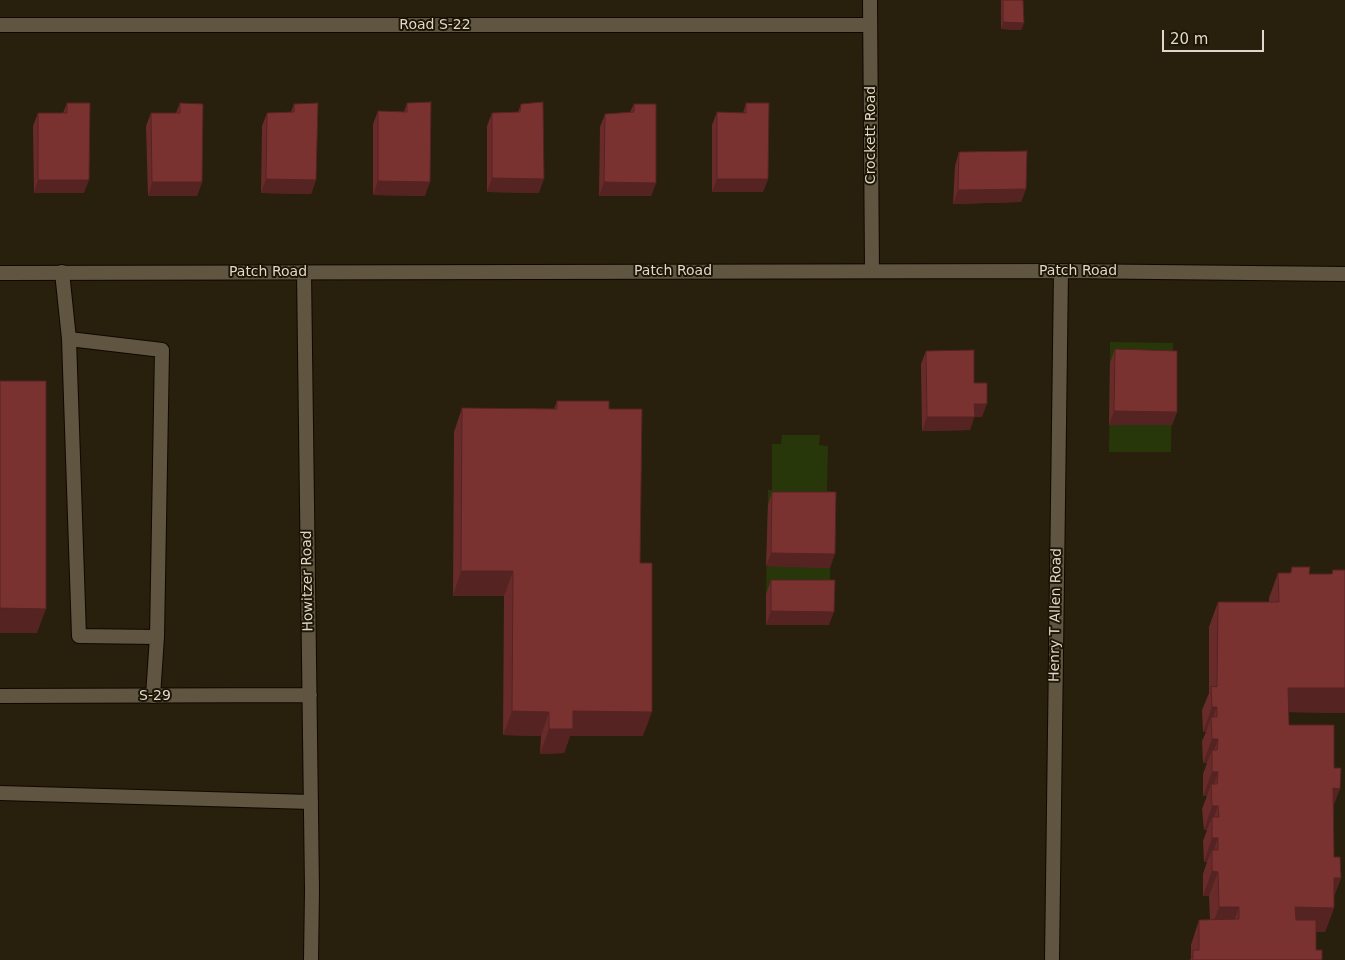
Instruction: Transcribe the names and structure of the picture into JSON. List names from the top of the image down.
{
  "streets": {
    "street": [
      "Road S-22",
      "Crockett Road",
      "Patch Road",
      "Howitzer Road",
      "Henry T Allen Road",
      "S-29"
    ]
  },
  "crossings": [
    ["Road S-22", "Crockett Road"],
    ["Crockett Road", "Patch Road"],
    ["Patch Road", "Howitzer Road"],
    ["Patch Road", "Henry T Allen Road"],
    ["Howitzer Road", "S-29"]
  ],
  "scale_bar": "20 m"
}
